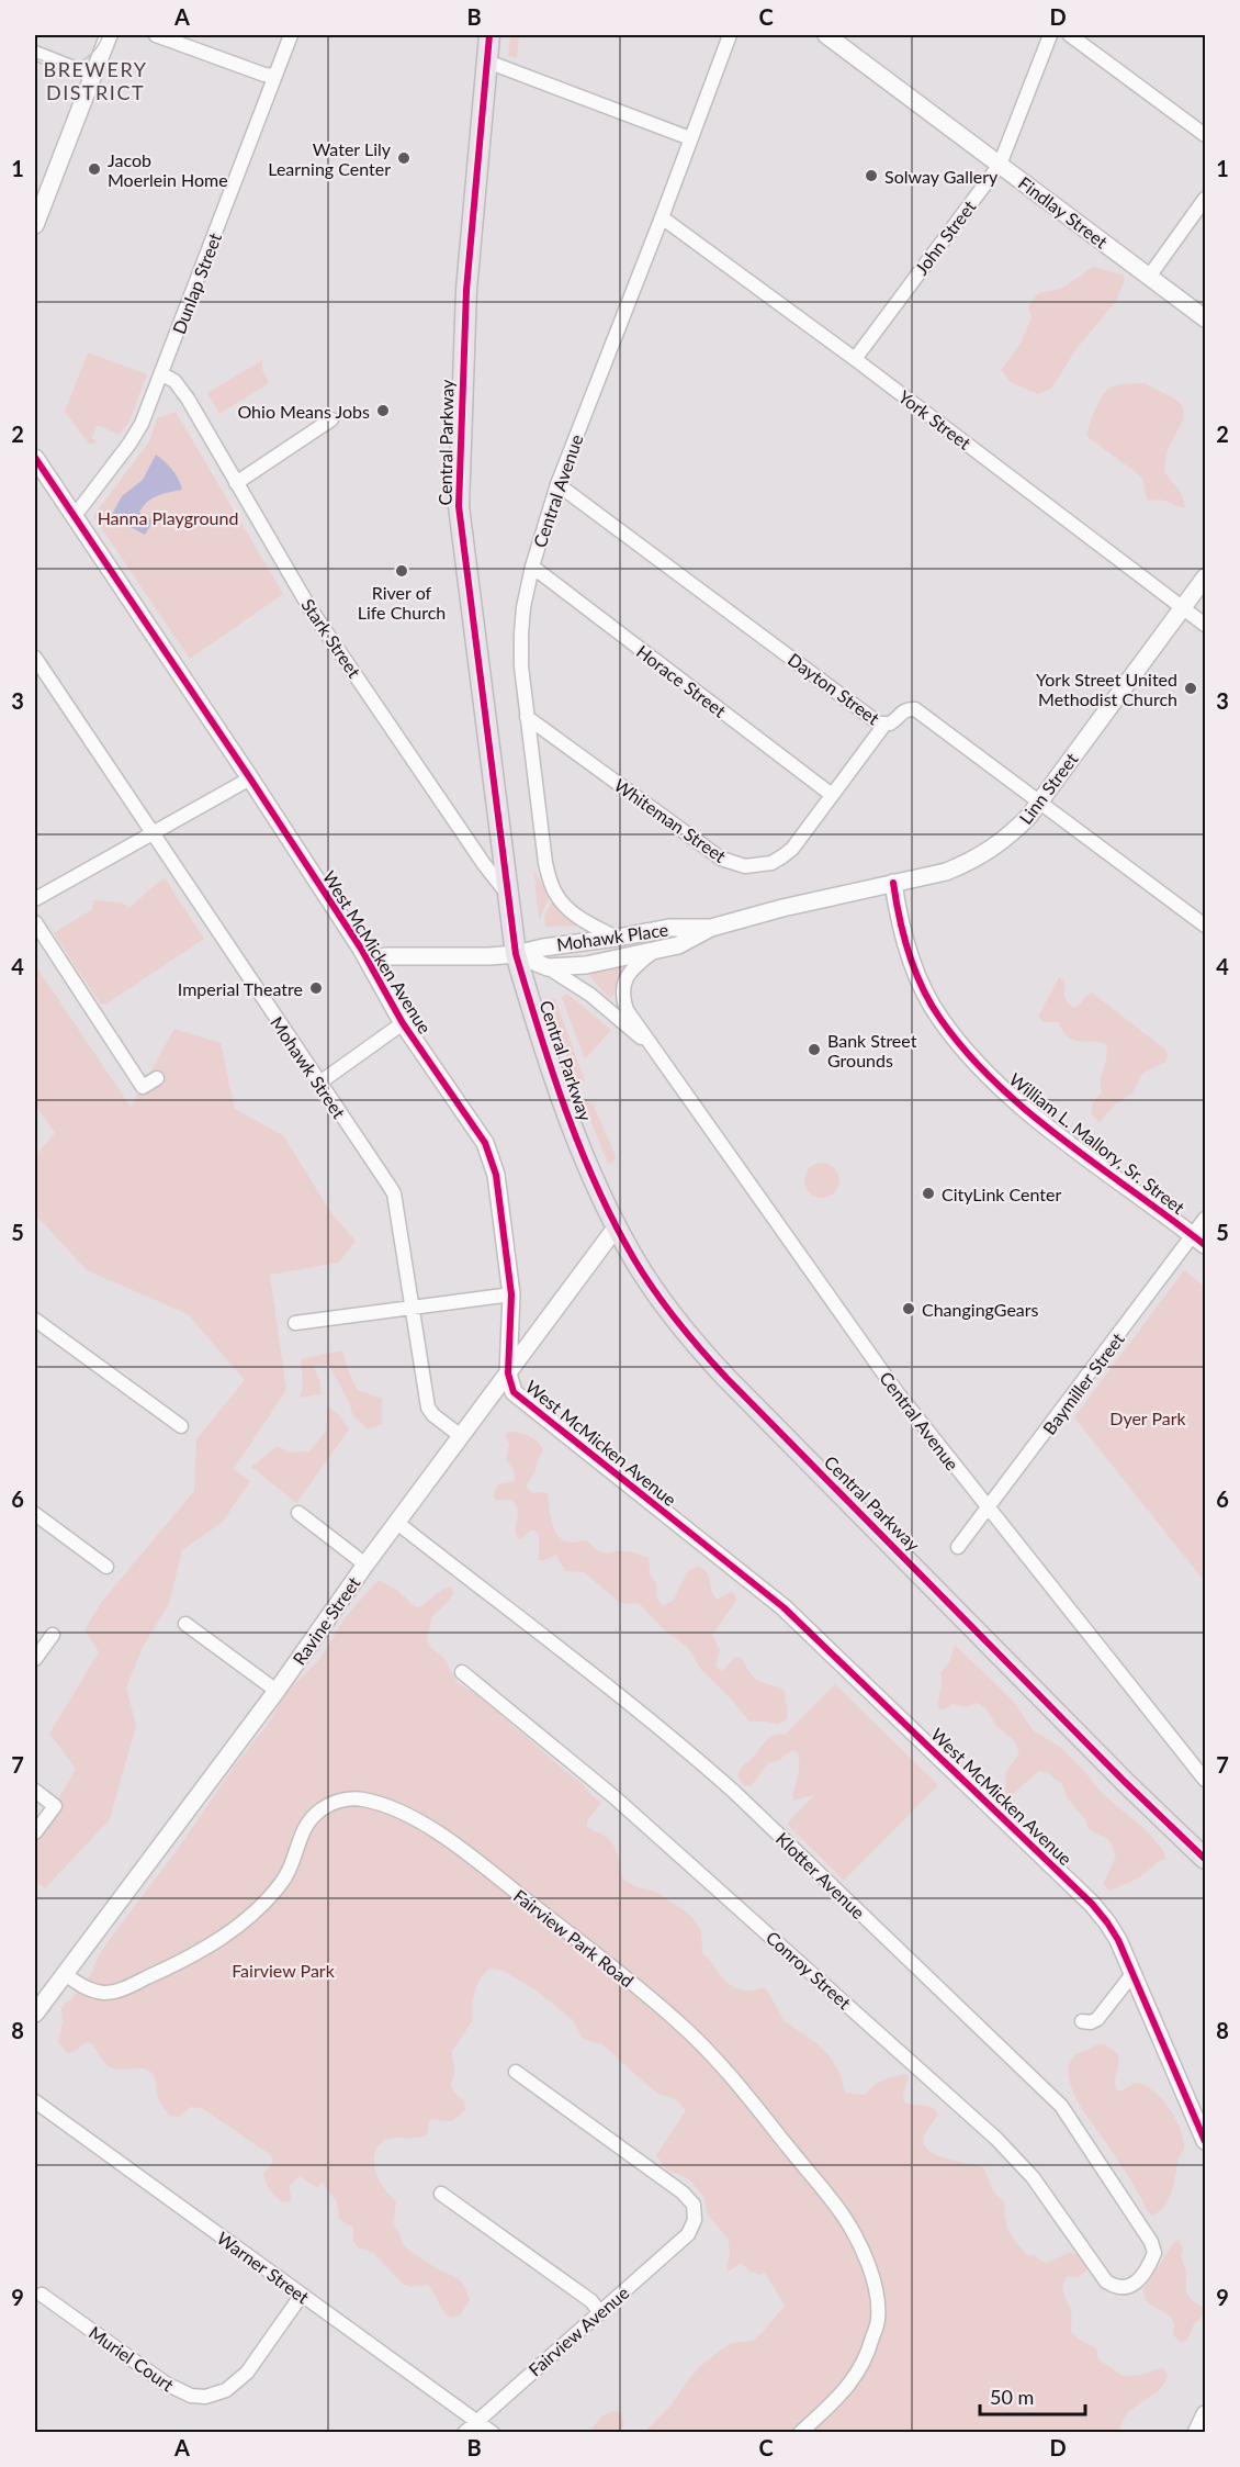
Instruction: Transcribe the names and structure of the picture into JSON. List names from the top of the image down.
{
  "streets": {
    "main road": ["Central Parkway"],
    "street": [
      "Findlay Street",
      "John Street",
      "Dunlap Street",
      "York Street",
      "Central Avenue",
      "Stark Street",
      "Horace Street",
      "Dayton Street",
      "Linn Street",
      "Whiteman Street",
      "Mohawk Place",
      "West McMicken Avenue",
      "Mohawk Street",
      "William L. Mallory, Sr. Street",
      "Baymiller Street",
      "Ravine Street",
      "Klotter Avenue",
      "Fairview Park Road",
      "Conroy Street",
      "Warner Street",
      "Fairview Avenue",
      "Muriel Court"
    ]
  },
  "crossings": [
    ["Findlay Street", "John Street"],
    ["John Street", "York Street"],
    ["Dunlap Street", "Stark Street"],
    ["Dunlap Street", "West McMicken Avenue"],
    ["York Street", "Central Avenue"],
    ["York Street", "Linn Street"],
    ["Central Parkway", "Stark Street"],
    ["Central Parkway", "Mohawk Place"],
    ["Central Parkway", "Ravine Street"],
    ["Central Avenue", "Horace Street"],
    ["Central Avenue", "Dayton Street"],
    ["Central Avenue", "Whiteman Street"],
    ["Central Avenue", "Mohawk Place"],
    ["Central Avenue", "Baymiller Street"],
    ["Horace Street", "Whiteman Street"],
    ["Dayton Street", "Linn Street"],
    ["Dayton Street", "Whiteman Street"],
    ["Linn Street", "Mohawk Place"],
    ["Linn Street", "William L. Mallory, Sr. Street"],
    ["Mohawk Place", "West McMicken Avenue"],
    ["West McMicken Avenue", "Ravine Street"],
    ["Mohawk Street", "Ravine Street"],
    ["William L. Mallory, Sr. Street", "Baymiller Street"],
    ["Ravine Street", "Klotter Avenue"],
    ["Ravine Street", "Fairview Park Road"],
    ["Klotter Avenue", "Conroy Street"],
    ["Warner Street", "Fairview Avenue"],
    ["Warner Street", "Muriel Court"]
  ],
  "districts": ["BREWERY DISTRICT"],
  "parks": ["Hanna Playground", "Dyer Park", "Fairview Park"],
  "places": [
    "Water Lily Learning Center",
    "Jacob Moerlein Home",
    "Solway Gallery",
    "Ohio Means Jobs",
    "River of Life Church",
    "York Street United Methodist Church",
    "Imperial Theatre",
    "Bank Street Grounds",
    "CityLink Center",
    "ChangingGears"
  ],
  "scale_bar": "50 m",
  "grid": {
    "columns": [
      "A",
      "B",
      "C",
      "D"
    ],
    "rows": [
      "1",
      "2",
      "3",
      "4",
      "5",
      "6",
      "7",
      "8",
      "9"
    ]
  }
}
